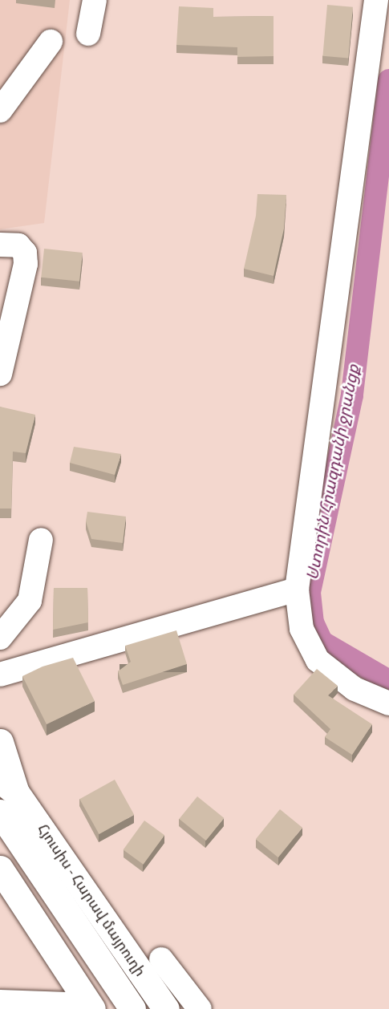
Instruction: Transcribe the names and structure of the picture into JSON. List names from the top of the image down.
{
  "streets": {
    "main road": ["Հյուսիս - Հարավ մայրուղի"]
  },
  "water": ["Ստորին Հրազդանի ջրանցք"]
}
